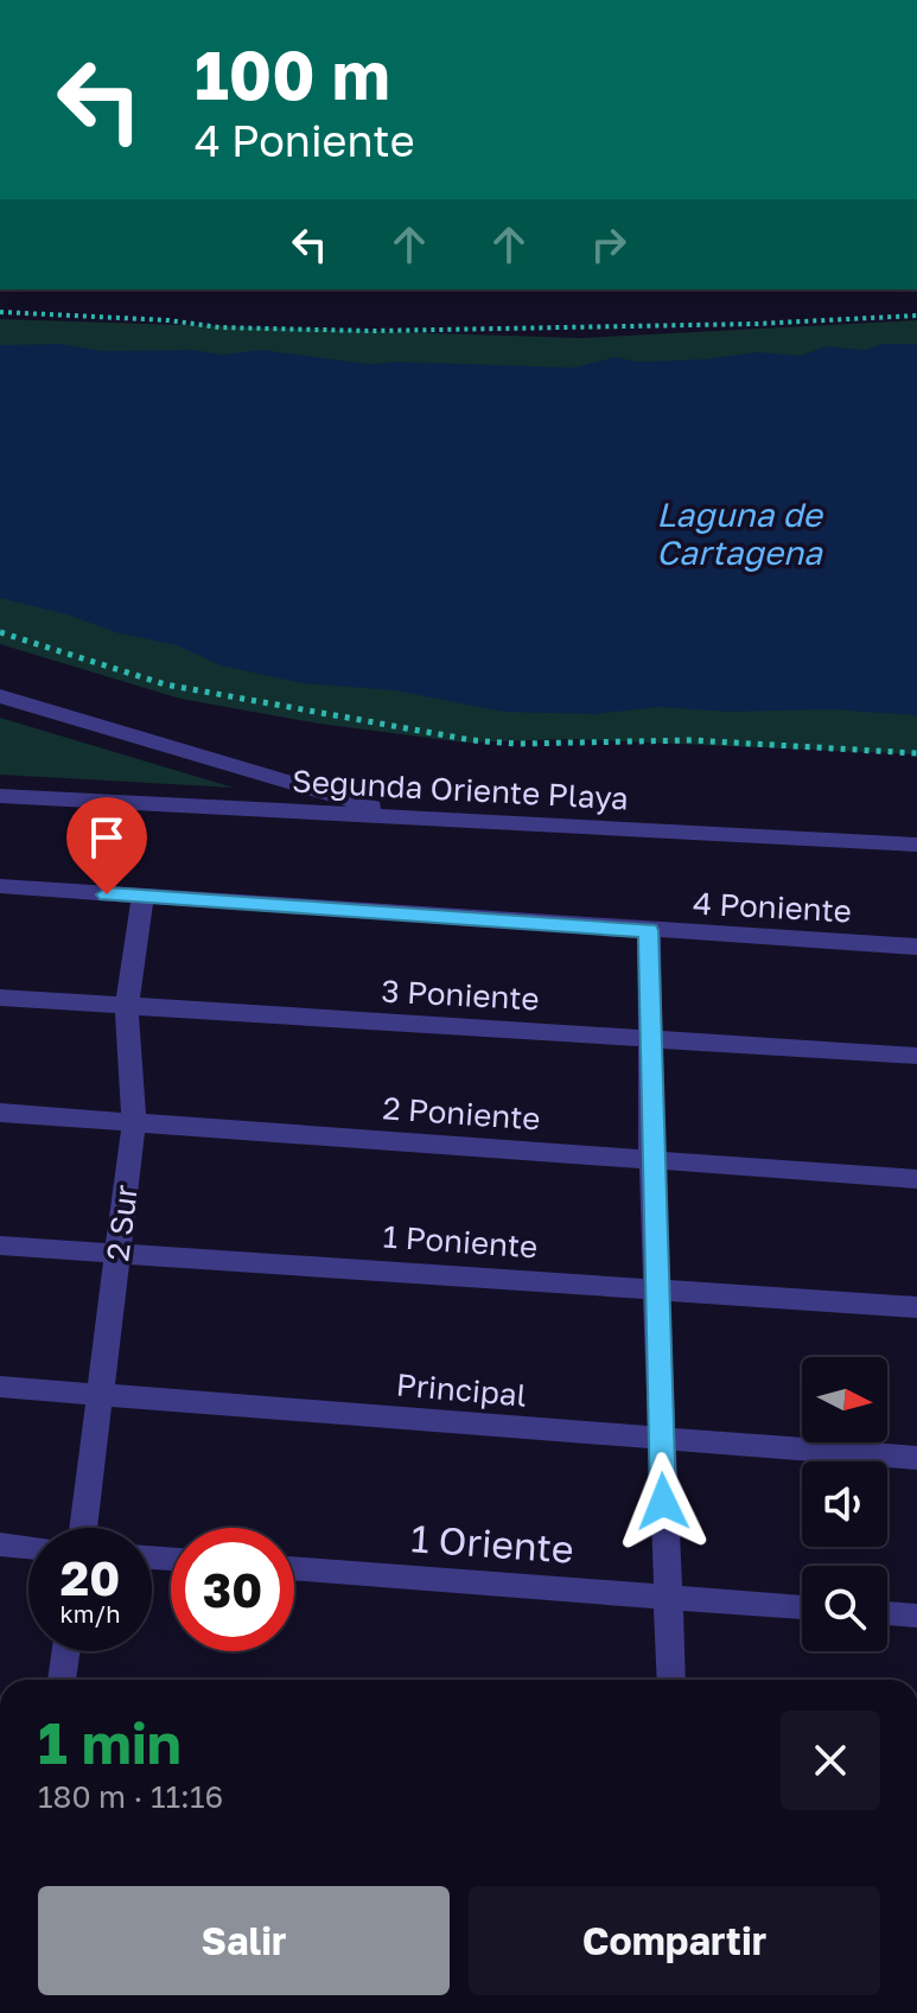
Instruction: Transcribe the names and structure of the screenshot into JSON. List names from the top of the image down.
{
  "streets": {
    "street": [
      "Segunda Oriente Playa",
      "4 Poniente",
      "3 Poniente",
      "2 Poniente",
      "2 Sur",
      "1 Poniente",
      "Principal",
      "1 Oriente"
    ]
  },
  "crossings": [
    ["4 Poniente", "2 Sur"],
    ["3 Poniente", "2 Sur"],
    ["2 Poniente", "2 Sur"],
    ["2 Sur", "1 Poniente"],
    ["2 Sur", "Principal"]
  ],
  "water": ["Laguna de Cartagena"],
  "north": "right",
  "page": {
    "turn": ["100 m", "4 Poniente"],
    "speed": "20 km/h",
    "limit": "30",
    "heading": ["1 min", "180 m · 11:16"],
    "buttons": ["Salir", "Compartir"]
  }
}
